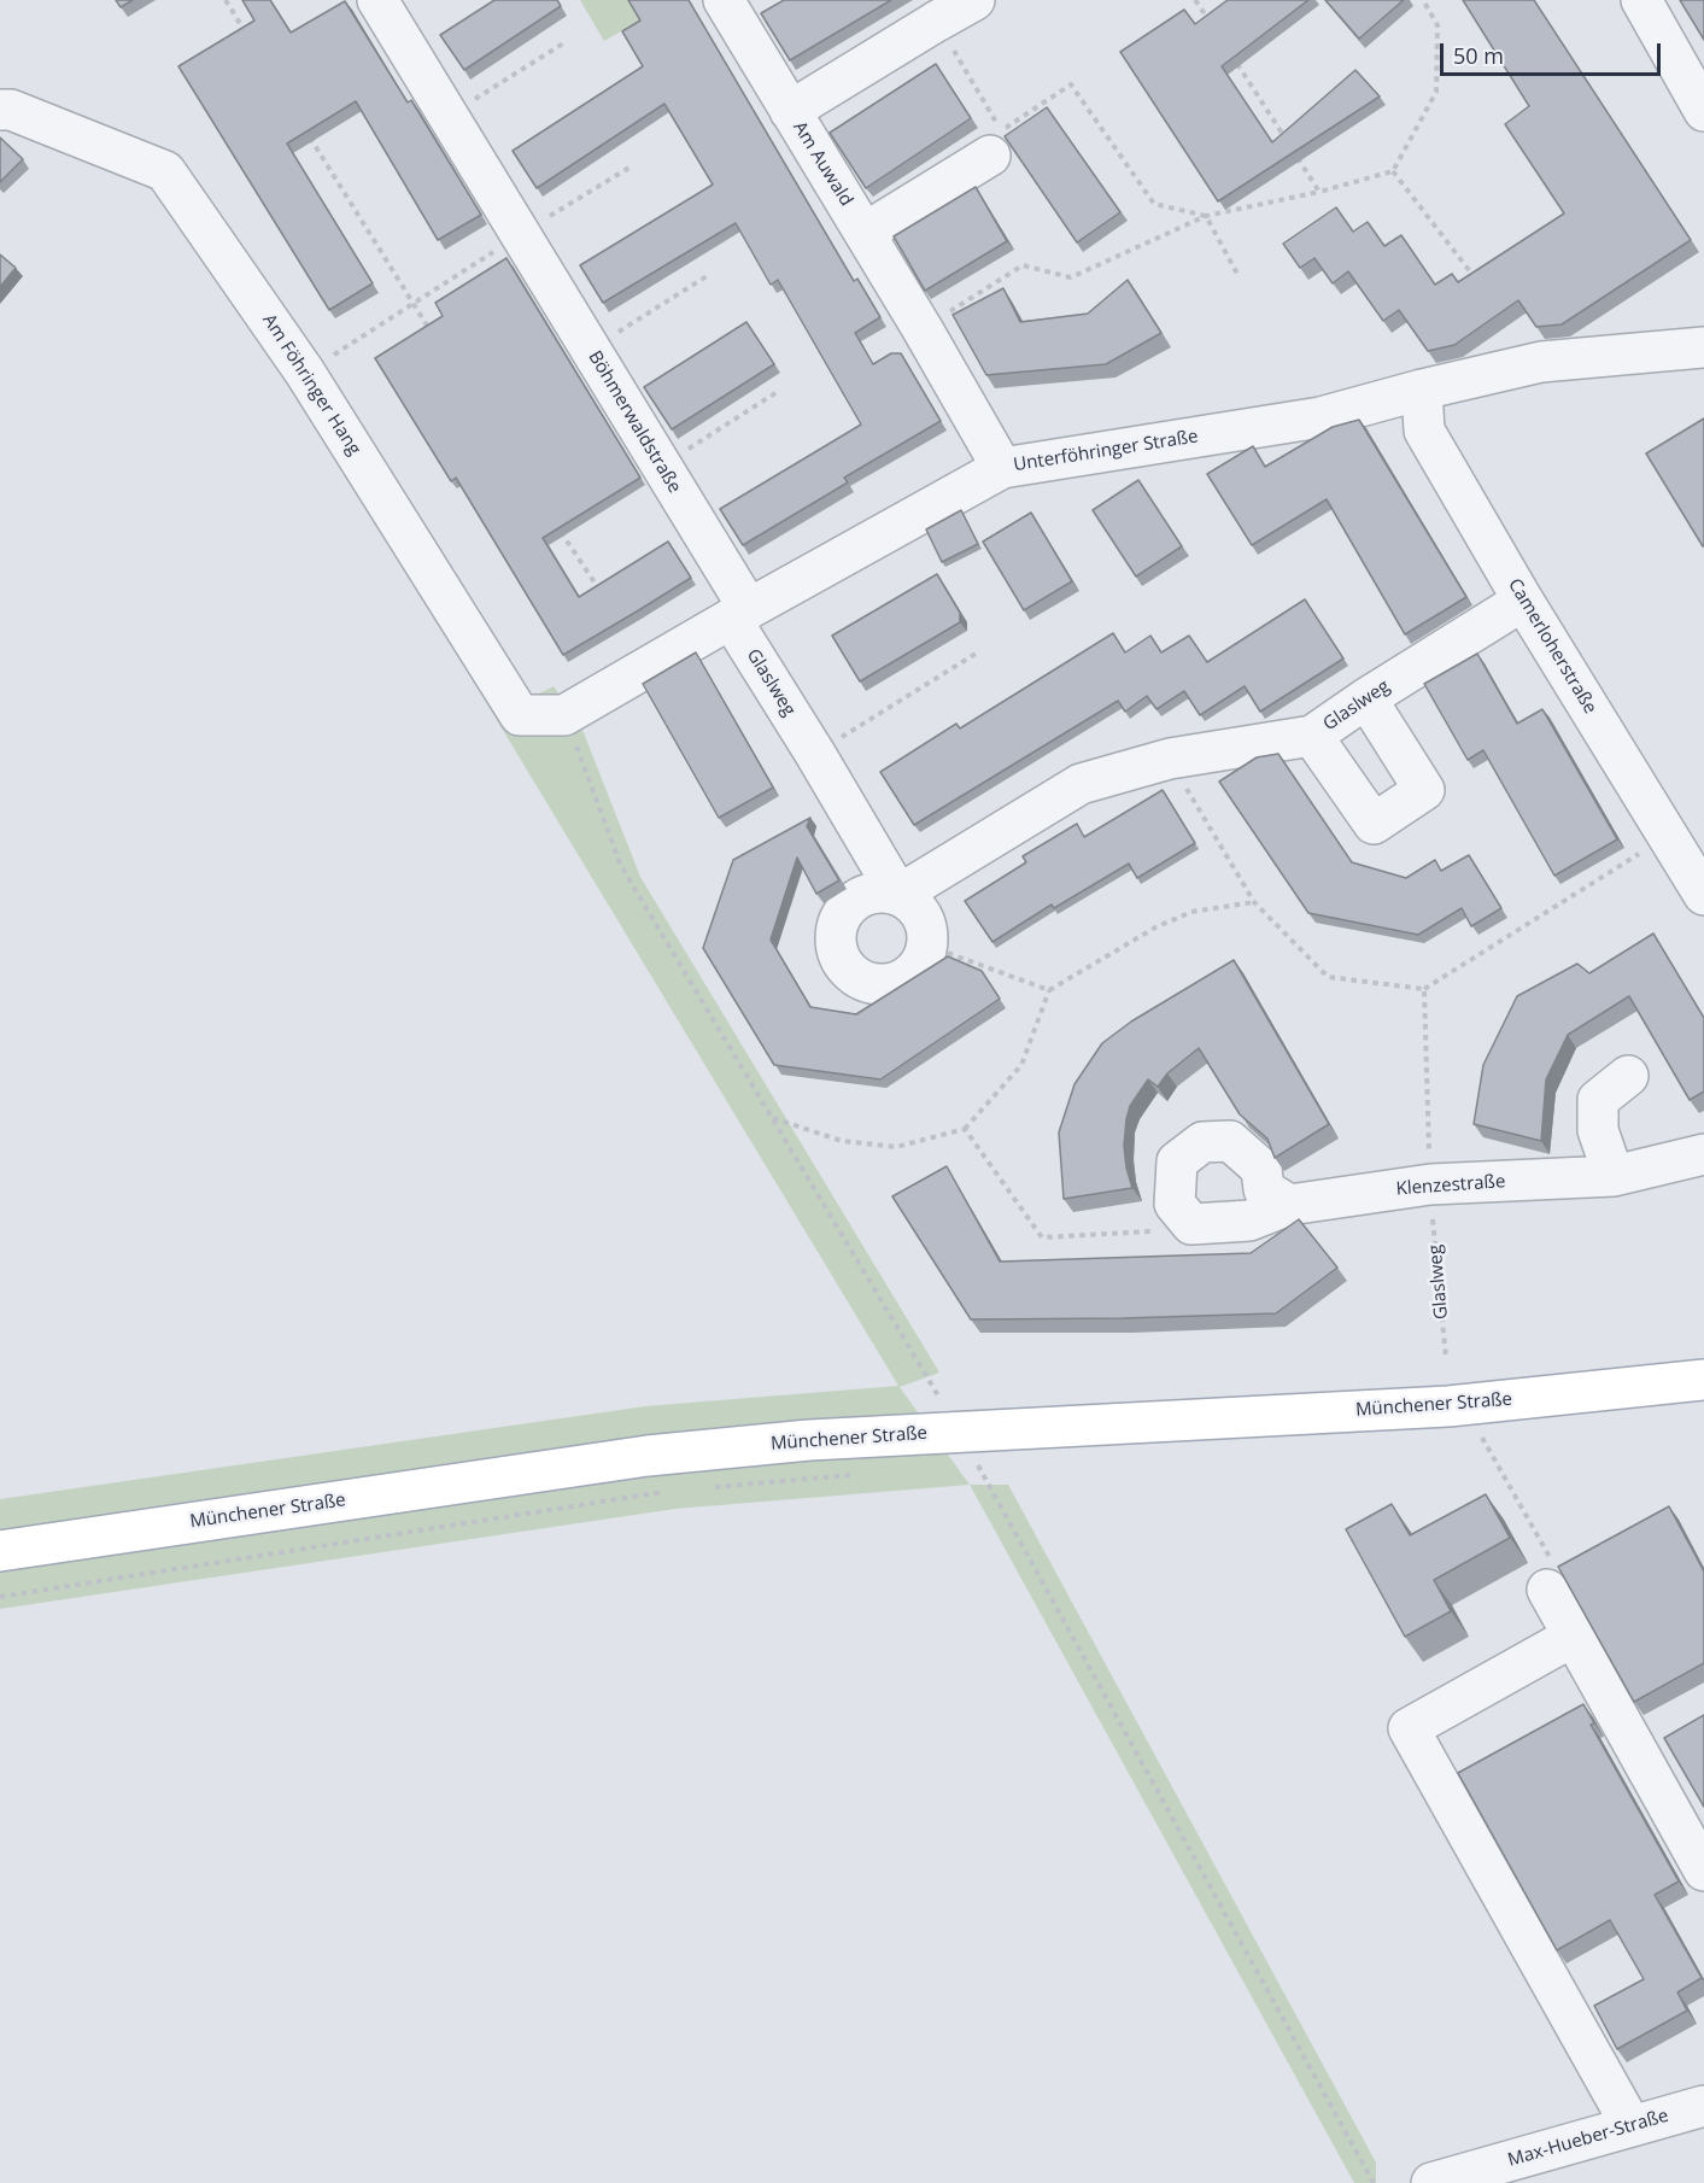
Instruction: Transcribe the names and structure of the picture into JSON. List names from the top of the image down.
{
  "streets": {
    "main road": ["Münchener Straße"],
    "street": [
      "Am Auwald",
      "Am Föhringer Hang",
      "Böhmerwaldstraße",
      "Unterföhringer Straße",
      "Camerloherstraße",
      "Glaslweg",
      "Klenzestraße",
      "Max-Hueber-Straße"
    ]
  },
  "crossings": [
    ["Am Auwald", "Unterföhringer Straße"],
    ["Am Föhringer Hang", "Unterföhringer Straße"],
    ["Böhmerwaldstraße", "Unterföhringer Straße"],
    ["Böhmerwaldstraße", "Glaslweg"],
    ["Unterföhringer Straße", "Camerloherstraße"],
    ["Unterföhringer Straße", "Glaslweg"],
    ["Camerloherstraße", "Glaslweg"],
    ["Glaslweg", "Klenzestraße"]
  ],
  "scale_bar": "50 m"
}
